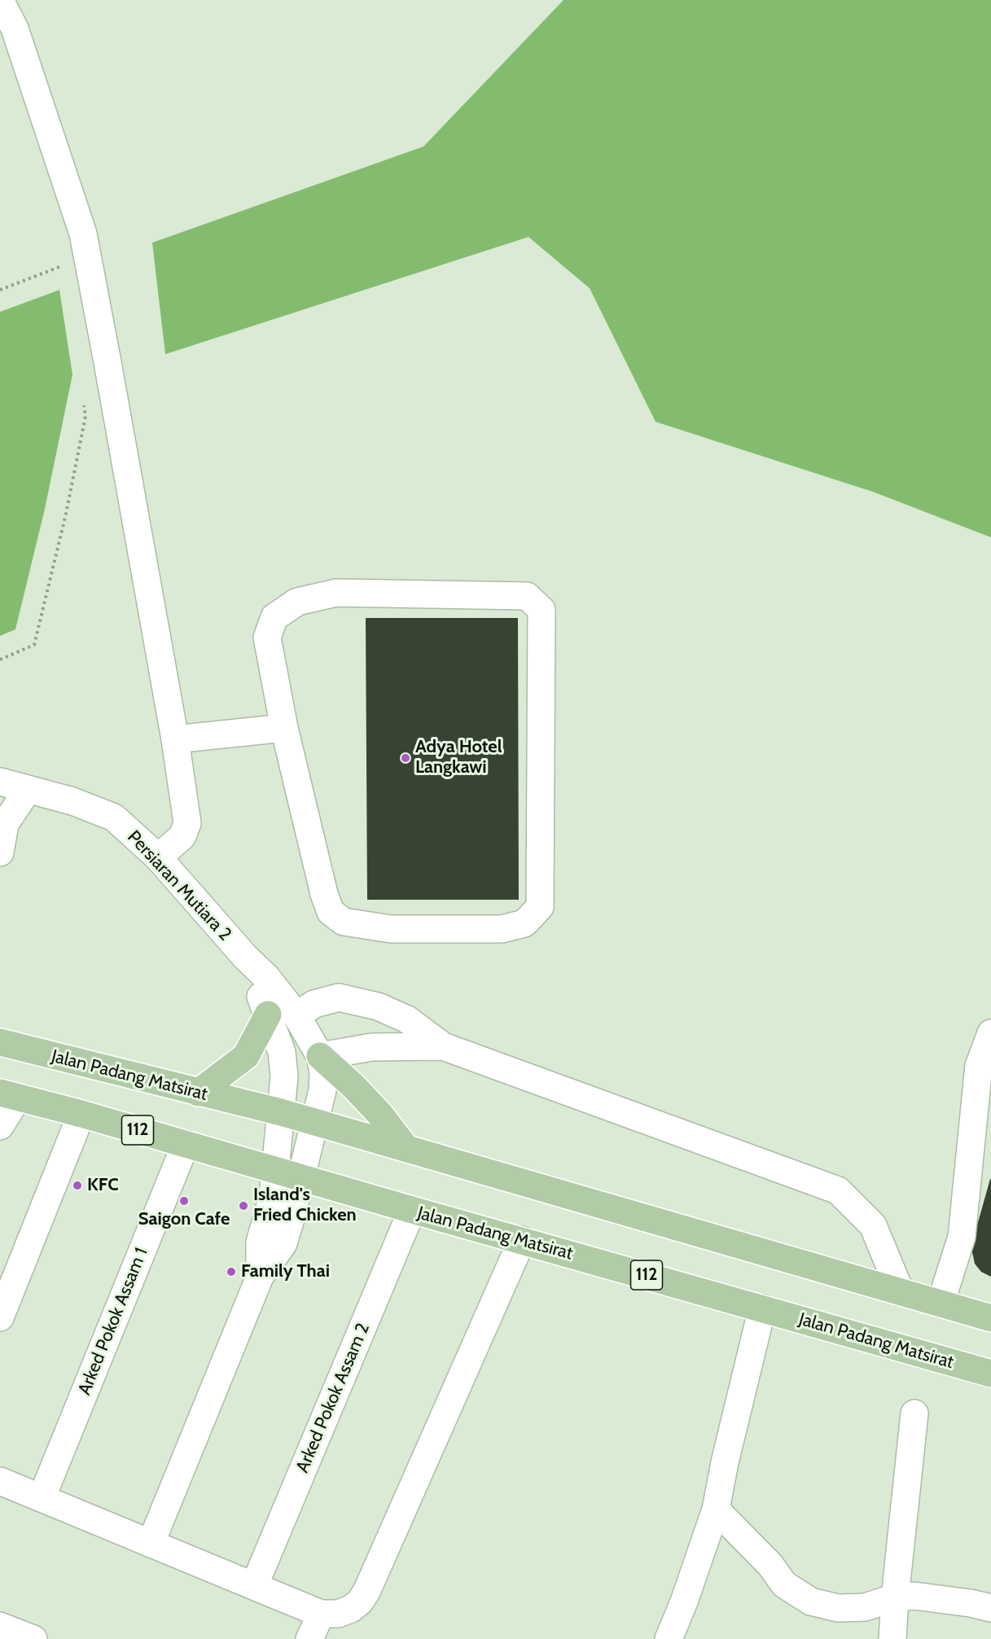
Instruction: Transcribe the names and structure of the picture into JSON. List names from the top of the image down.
{
  "streets": {
    "main road": ["Jalan Padang Matsirat", "112"],
    "street": ["Persiaran Mutiara 2", "Arked Pokok Assam 1", "Arked Pokok Assam 2"]
  },
  "crossings": [
    ["Persiaran Mutiara 2", "Jalan Padang Matsirat"],
    ["Jalan Padang Matsirat", "Arked Pokok Assam 1"],
    ["Jalan Padang Matsirat", "Arked Pokok Assam 2"]
  ],
  "places": [
    "Adya Hotel Langkawi",
    "KFC",
    "Saigon Cafe",
    "Island's Fried Chicken",
    "Family Thai"
  ]
}
